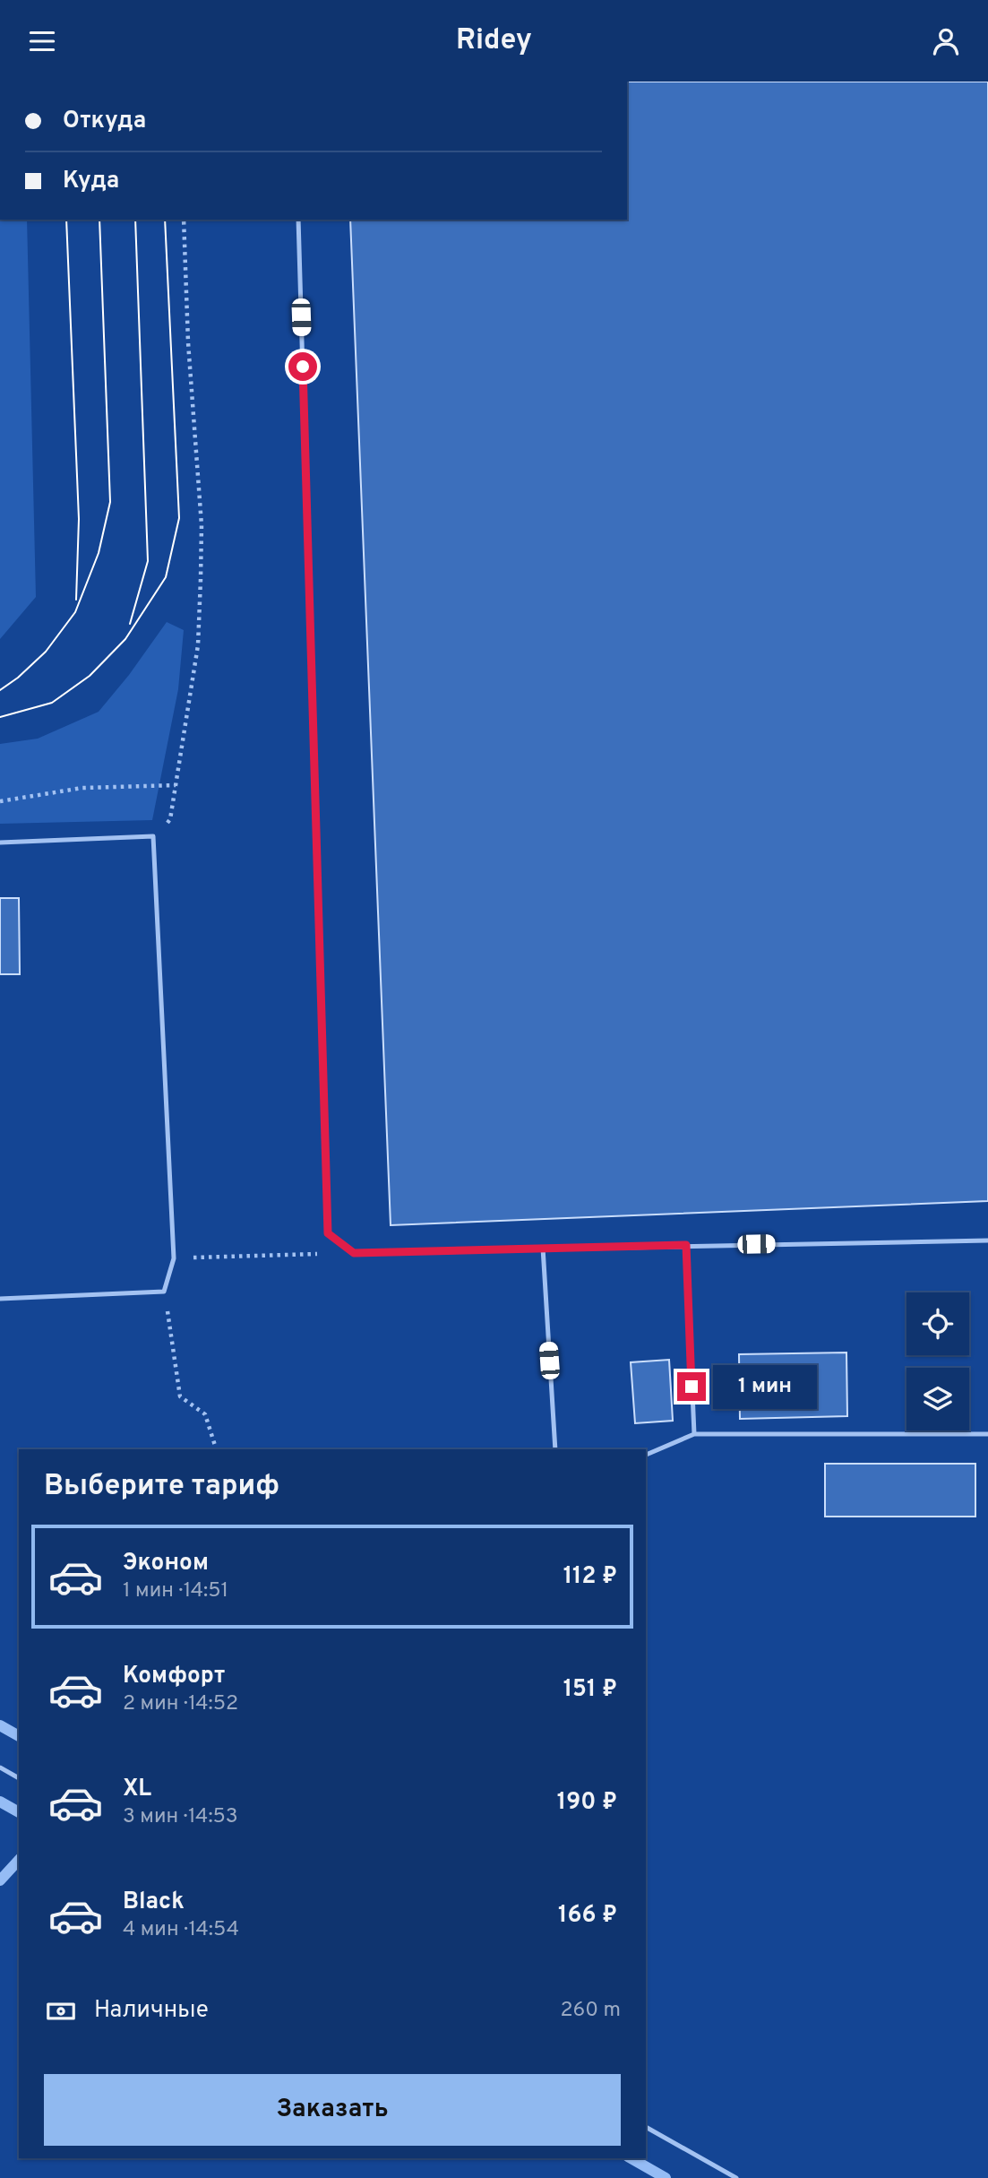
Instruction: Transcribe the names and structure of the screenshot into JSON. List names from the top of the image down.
{
  "page": {
    "header": "Ridey",
    "banner": ["Откуда", "Куда"],
    "bubble": "1 мин",
    "heading": "Выберите тариф",
    "list": [
      {
        "name": "Эконом",
        "note": "1 мин · 14:51",
        "value": "112 ₽"
      },
      {
        "name": "Комфорт",
        "note": "2 мин · 14:52",
        "value": "151 ₽"
      },
      {
        "name": "XL",
        "note": "3 мин · 14:53",
        "value": "190 ₽"
      },
      {
        "name": "Black",
        "note": "4 мин · 14:54",
        "value": "166 ₽"
      }
    ],
    "pay": ["Наличные", "260 m"],
    "buttons": "Заказать"
  }
}
